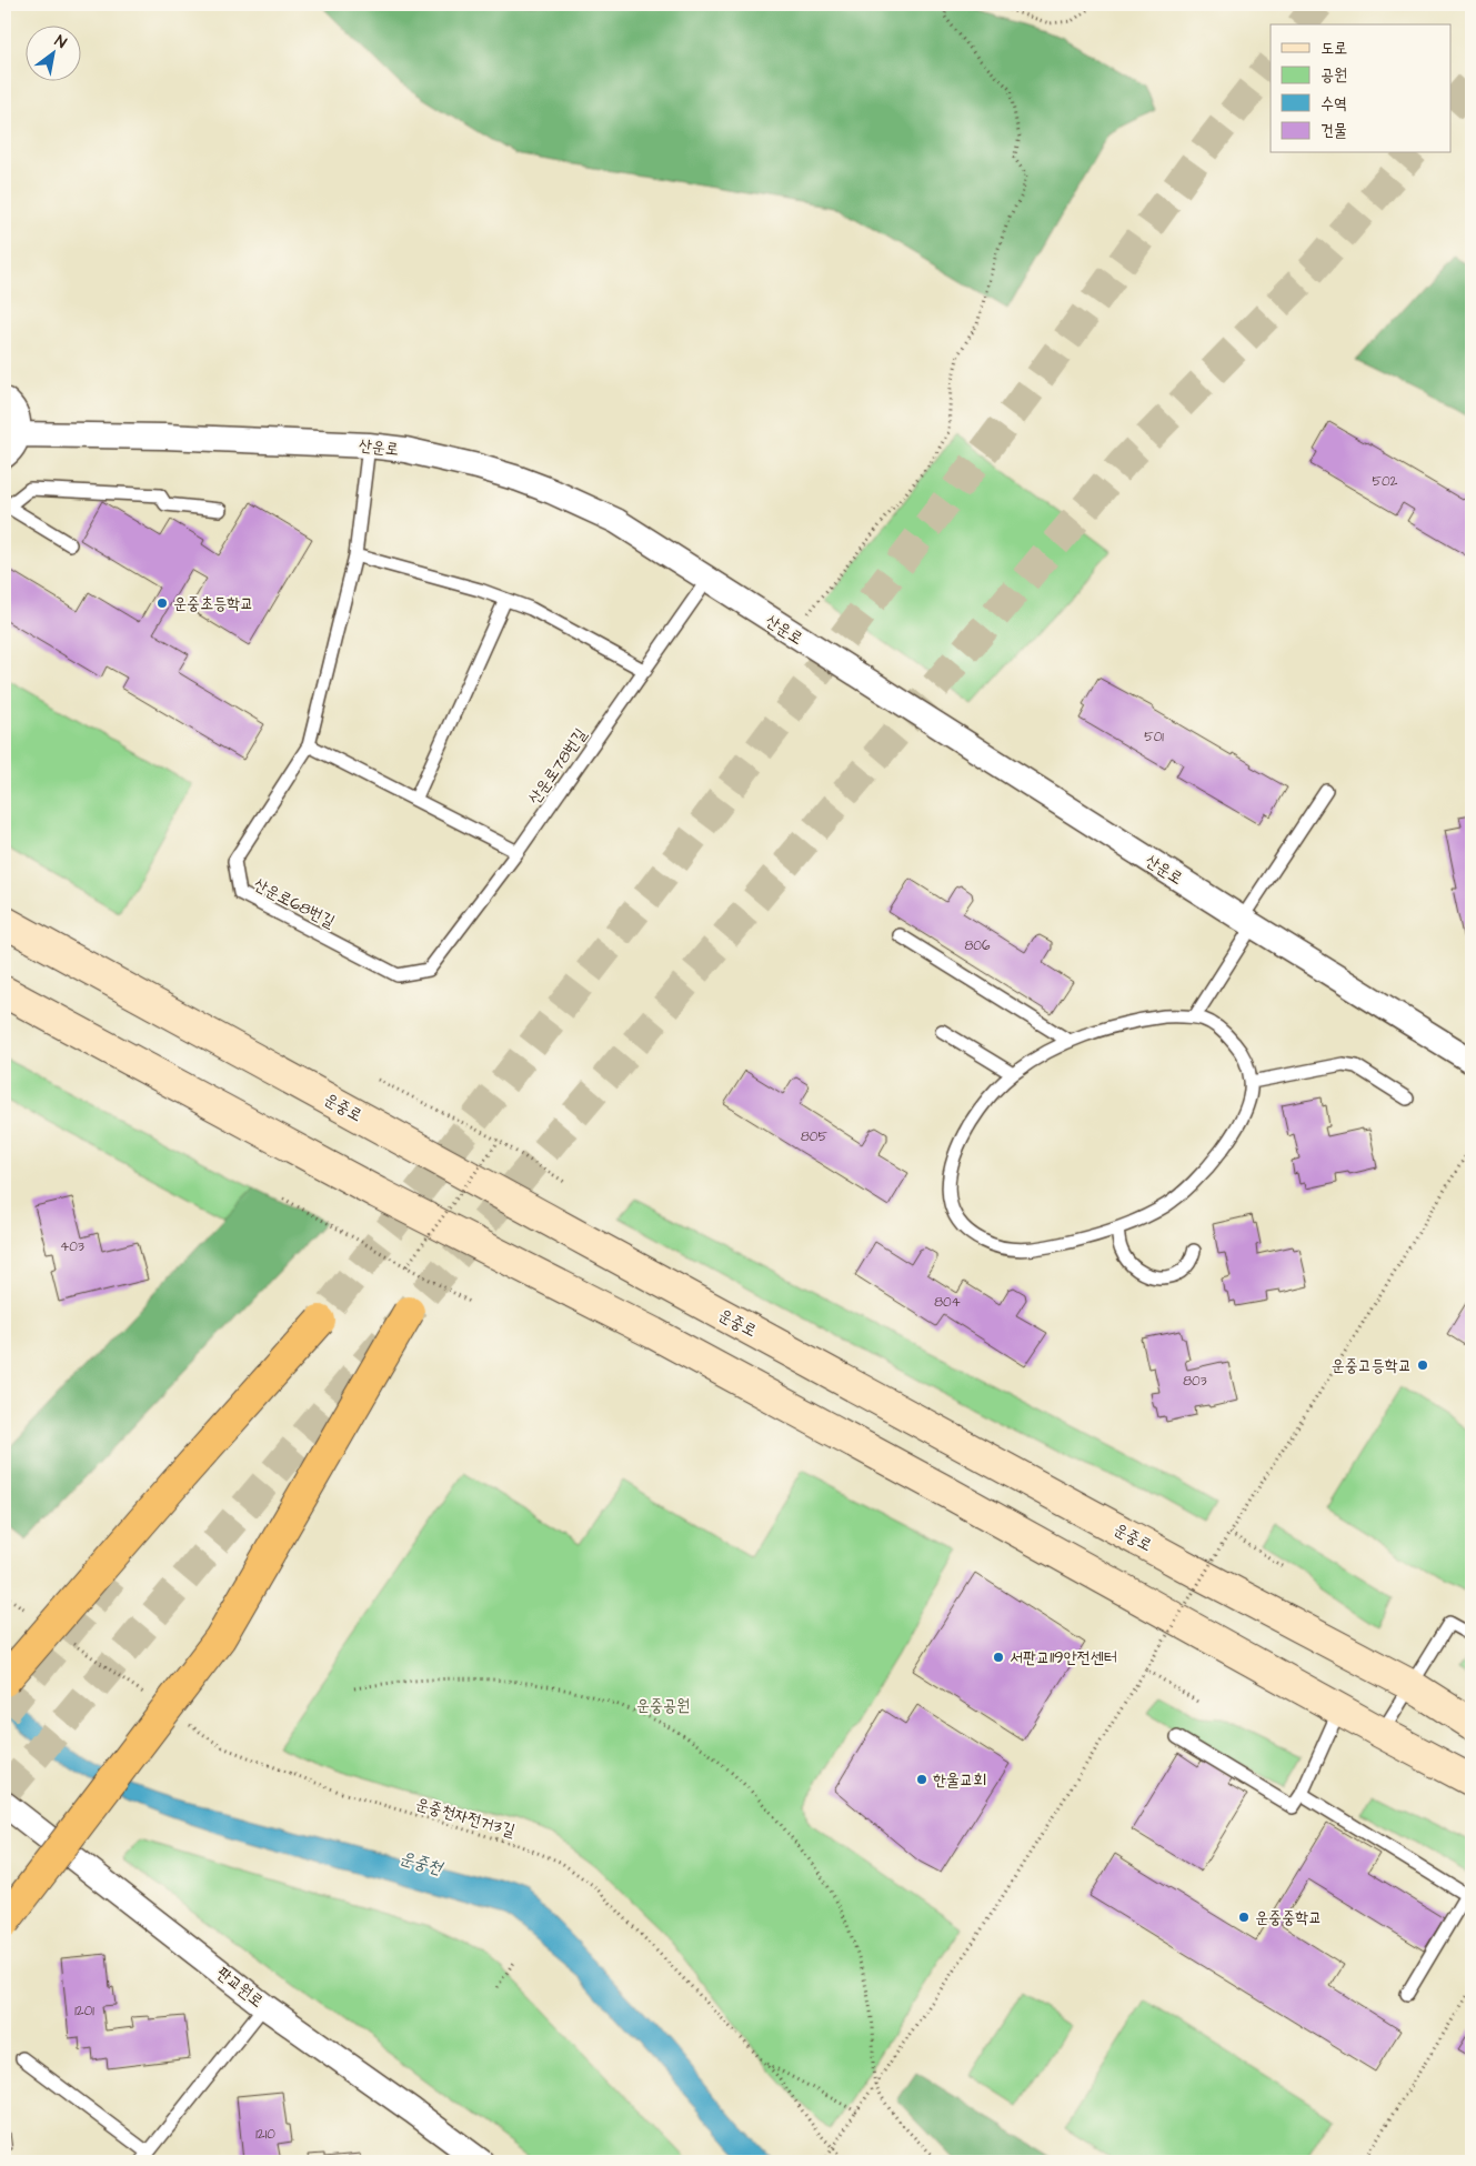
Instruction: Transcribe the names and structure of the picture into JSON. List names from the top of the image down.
{
  "streets": {
    "main road": ["운중로"],
    "street": ["산운로", "판교원로"],
    "lane": ["산운로78번길", "산운로68번길"],
    "path": ["운중천자전거3길"]
  },
  "crossings": [
    ["산운로", "산운로78번길"],
    ["산운로", "산운로68번길"],
    ["산운로78번길", "산운로68번길"]
  ],
  "water": ["운중천"],
  "parks": ["운중공원"],
  "places": [
    "운중초등학교",
    "운중고등학교",
    "서판교119안전센터",
    "한울교회",
    "운중중학교"
  ],
  "house_numbers": [
    "502",
    "501",
    "806",
    "805",
    "403",
    "804",
    "803",
    "1201",
    "1210"
  ],
  "legend": [
    "도로",
    "공원",
    "수역",
    "건물"
  ],
  "north": "top right"
}
